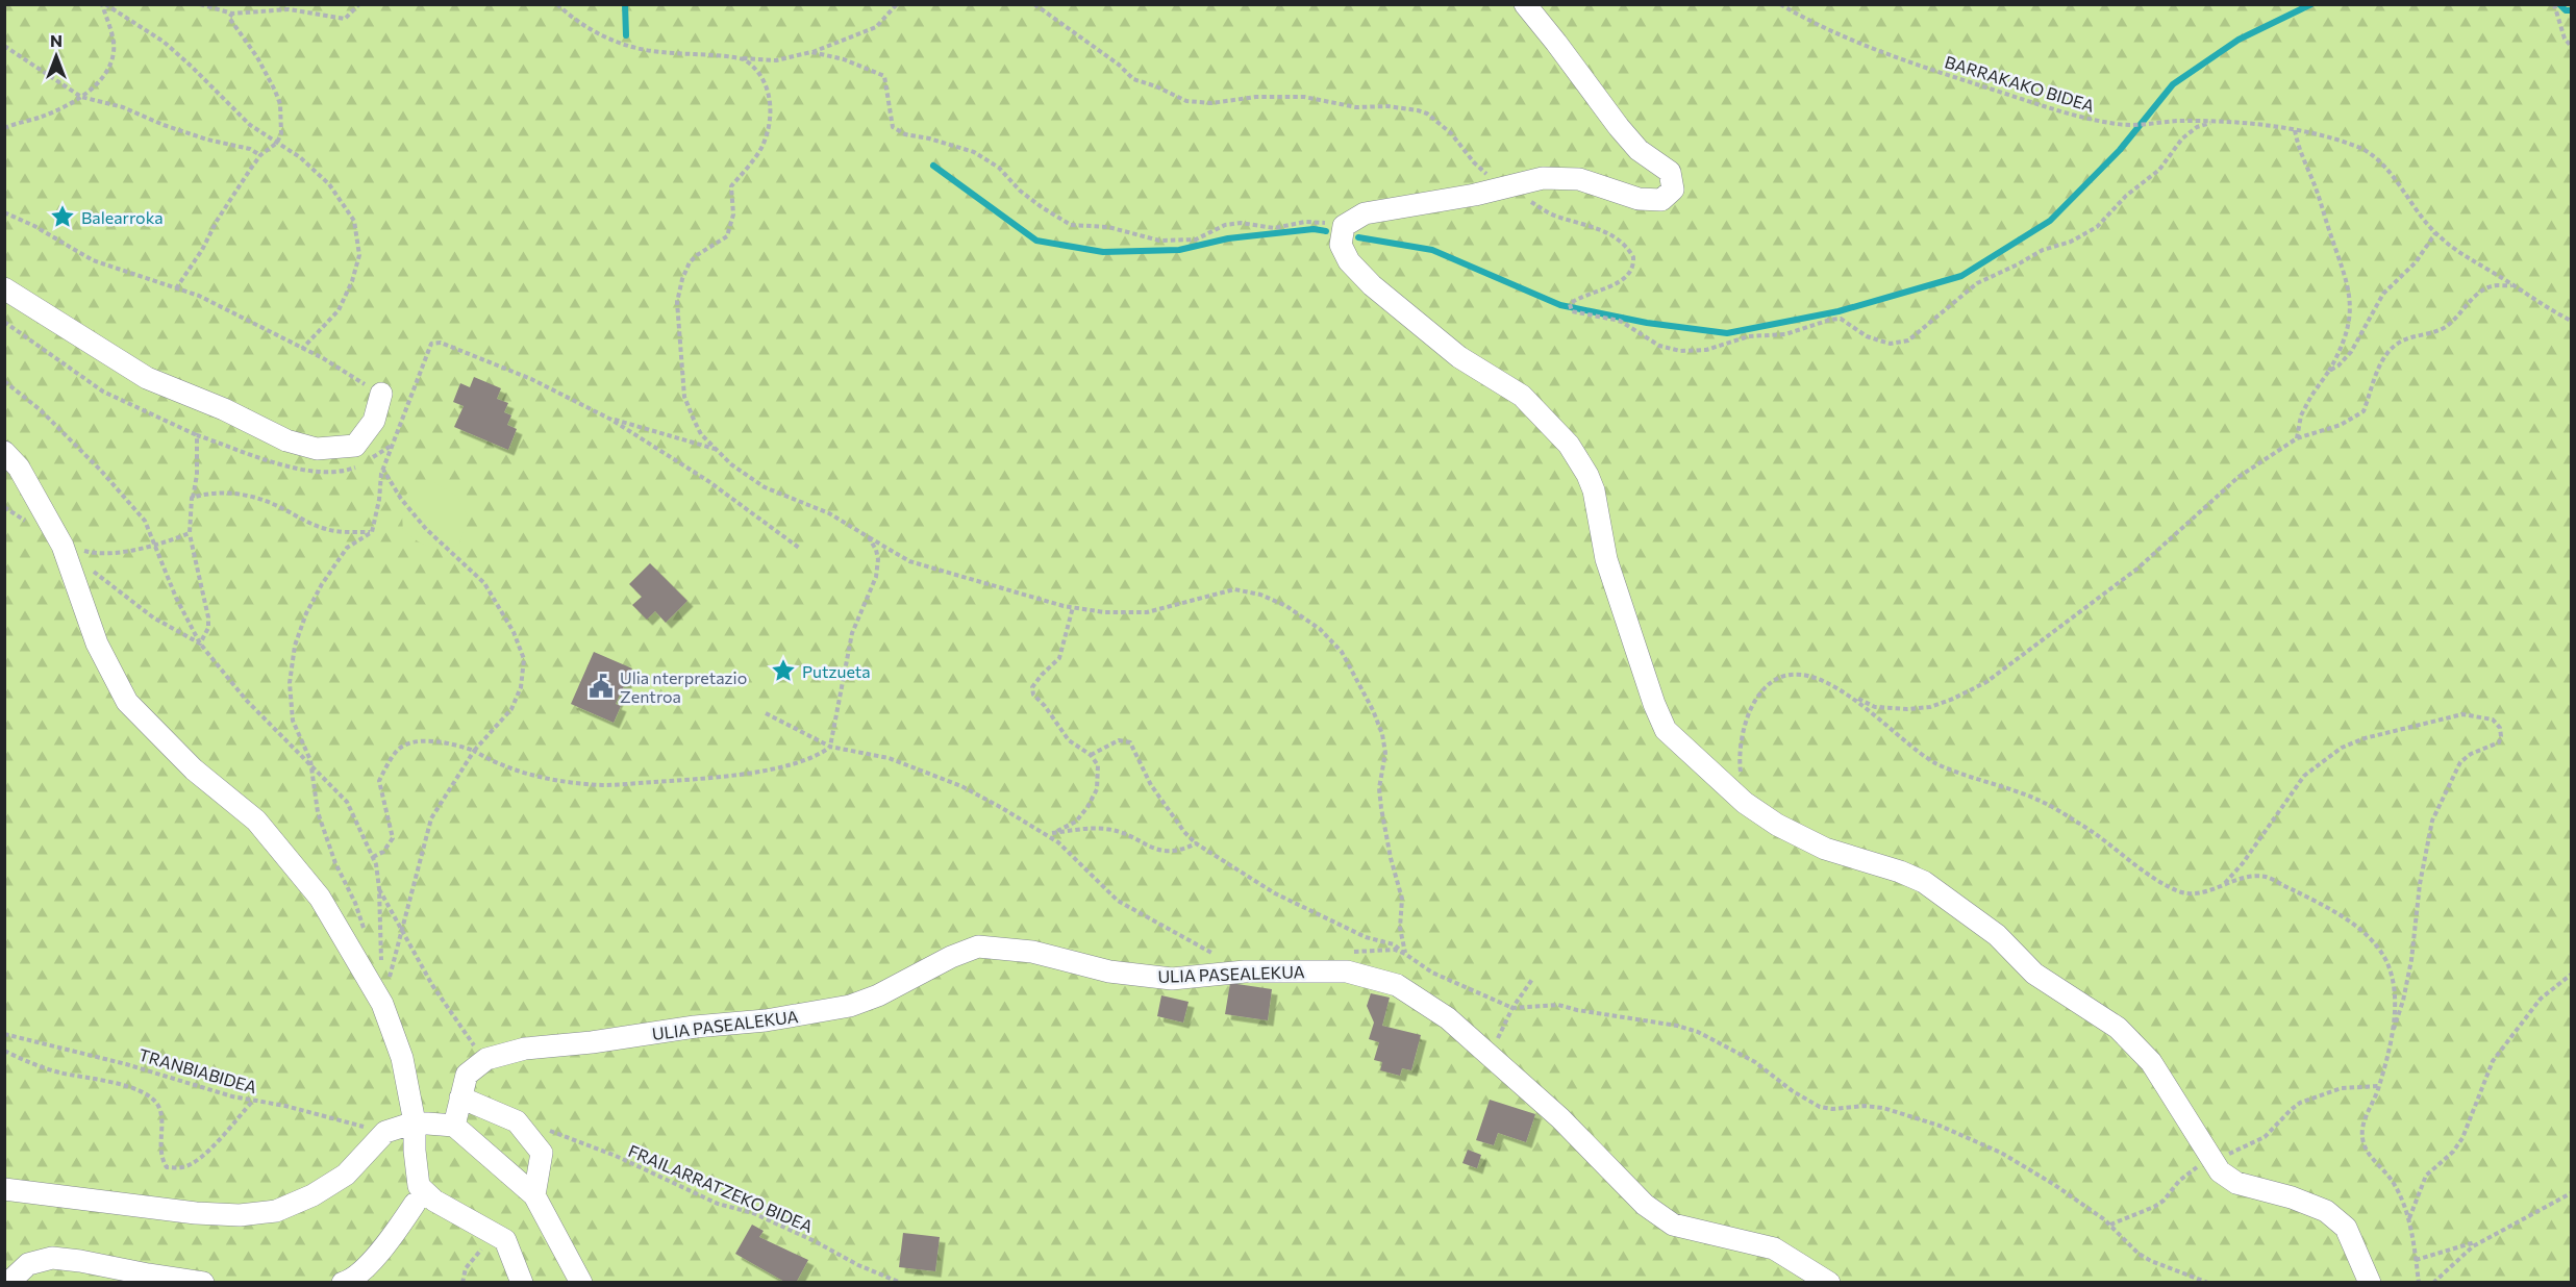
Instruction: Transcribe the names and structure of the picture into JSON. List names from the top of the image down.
{
  "streets": {
    "street": ["ULIA PASEALEKUA"],
    "path": ["BARRAKAKO BIDEA", "TRANBIABIDEA", "FRAILARRATZEKO BIDEA"]
  },
  "places": {
    "place": ["Balearroka", "Putzueta"],
    "public building": ["Ulia nterpretazio Zentroa"]
  },
  "north": "top"
}
